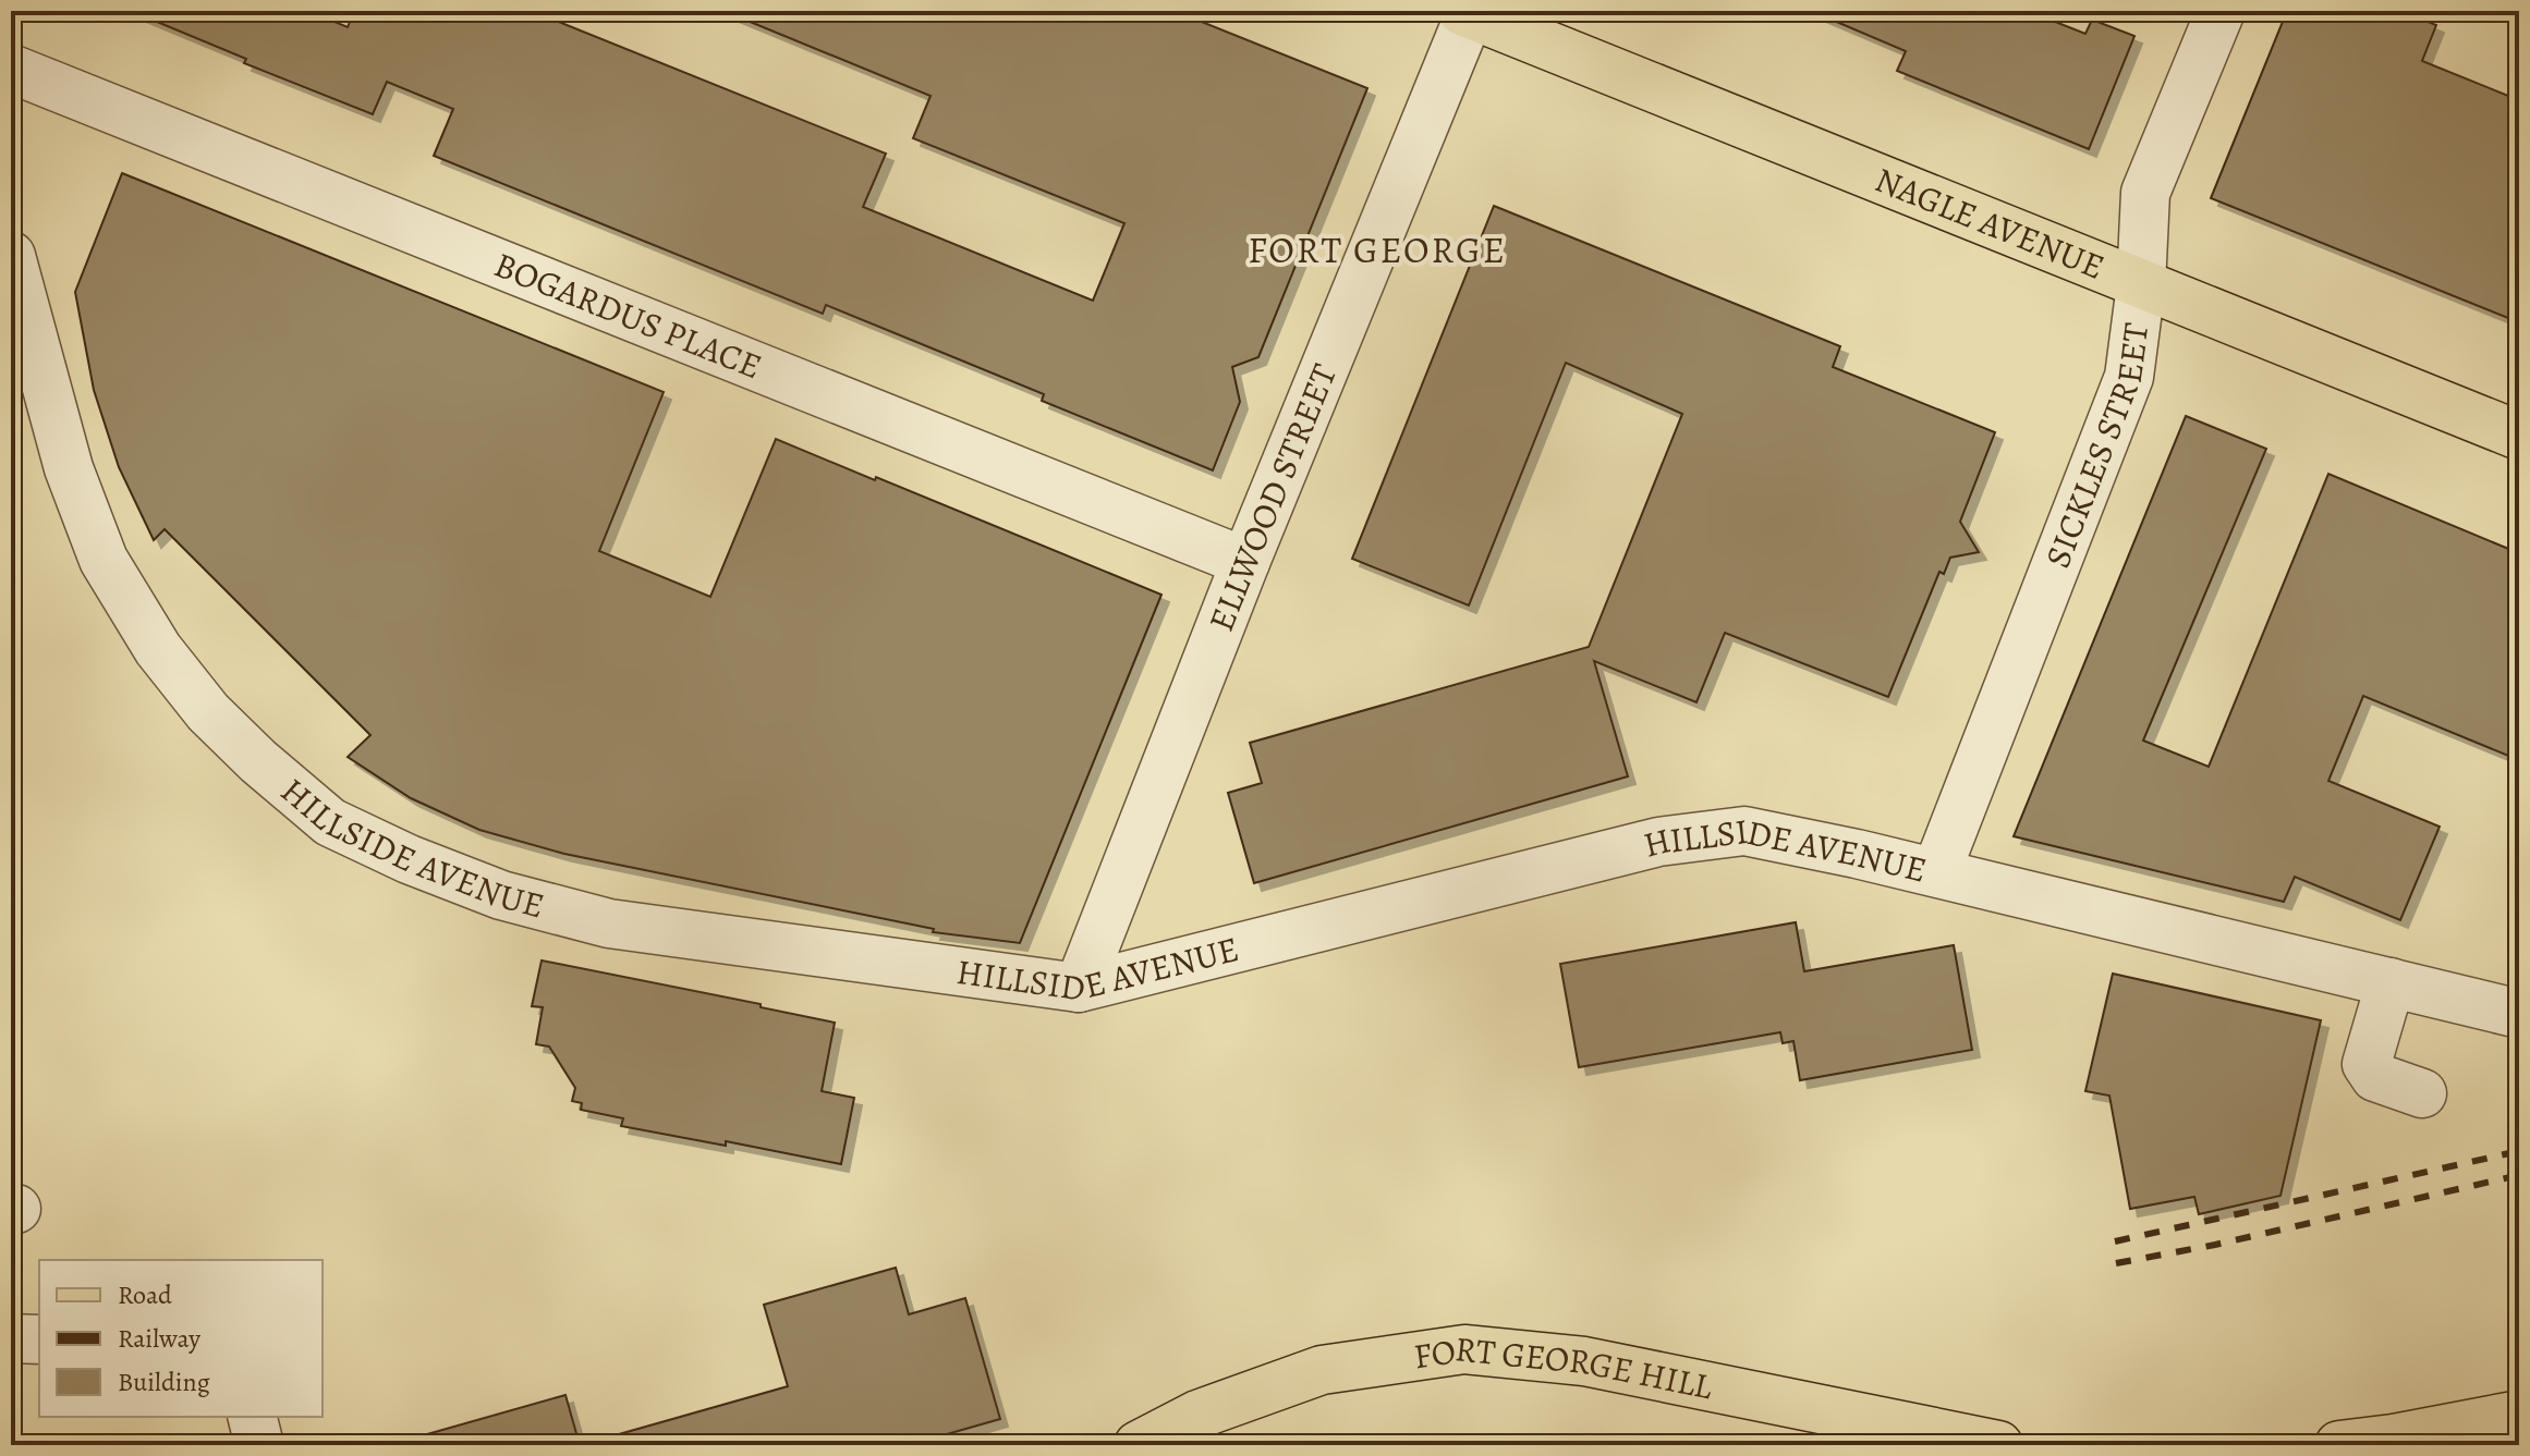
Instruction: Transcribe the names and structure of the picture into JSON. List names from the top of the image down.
{
  "streets": {
    "main road": ["NAGLE AVENUE", "FORT GEORGE HILL"],
    "street": [
      "BOGARDUS PLACE",
      "SICKLES STREET",
      "ELLWOOD STREET",
      "HILLSIDE AVENUE"
    ]
  },
  "crossings": [
    ["NAGLE AVENUE", "SICKLES STREET"],
    ["NAGLE AVENUE", "ELLWOOD STREET"],
    ["BOGARDUS PLACE", "ELLWOOD STREET"],
    ["SICKLES STREET", "HILLSIDE AVENUE"],
    ["ELLWOOD STREET", "HILLSIDE AVENUE"]
  ],
  "districts": ["FORT GEORGE"],
  "legend": ["Road", "Railway", "Building"]
}
